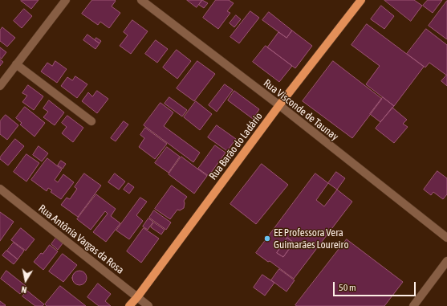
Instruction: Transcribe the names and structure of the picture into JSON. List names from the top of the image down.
{
  "streets": {
    "main road": ["Rua Barão do Ladário"],
    "street": ["Rua Visconde de Taunay", "Rua Antônia Vargas da Rosa"]
  },
  "crossings": [
    ["Rua Visconde de Taunay", "Rua Barão do Ladário"],
    ["Rua Barão do Ladário", "Rua Antônia Vargas da Rosa"]
  ],
  "places": ["EE Professora Vera Guimarães Loureiro"],
  "scale_bar": "50 m",
  "north": "bottom"
}
